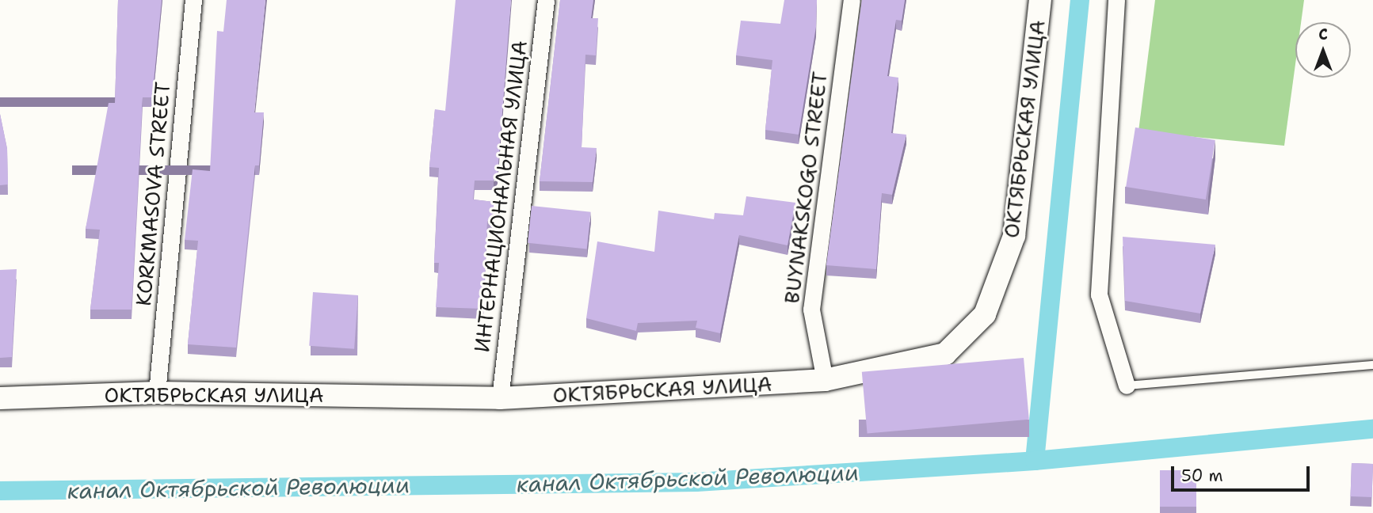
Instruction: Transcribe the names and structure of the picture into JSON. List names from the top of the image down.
{
  "streets": {
    "street": [
      "ОКТЯБРЬСКАЯ УЛИЦА",
      "BUYNAKSKOGO STREET",
      "KORKMASOVA STREET",
      "ИНТЕРНАЦИОНАЛЬНАЯ УЛИЦА"
    ]
  },
  "crossings": [
    ["ОКТЯБРЬСКАЯ УЛИЦА", "BUYNAKSKOGO STREET"],
    ["ОКТЯБРЬСКАЯ УЛИЦА", "KORKMASOVA STREET"],
    ["ОКТЯБРЬСКАЯ УЛИЦА", "ИНТЕРНАЦИОНАЛЬНАЯ УЛИЦА"]
  ],
  "water": ["канал Октябрьской Революции"],
  "scale_bar": "50 m",
  "north": "top"
}
